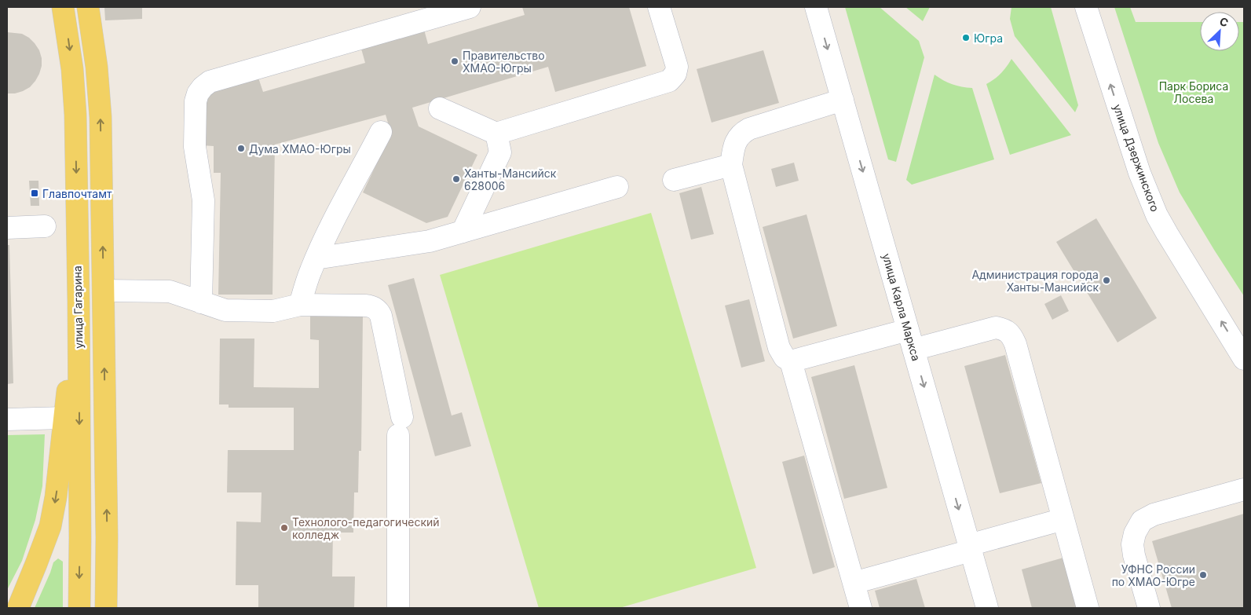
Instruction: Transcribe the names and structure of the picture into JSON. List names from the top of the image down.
{
  "streets": {
    "main road": ["улица Гагарина"],
    "street": ["улица Дзержинского", "улица Карла Маркса"]
  },
  "one_way": ["улица Дзержинского"],
  "parks": ["Парк Бориса Лосева"],
  "places": {
    "other": [
      "Югра",
      "Правительство ХМАО-Югры",
      "Дума ХМАО-Югры",
      "Ханты-Мансийск 628006",
      "Администрация города Ханты-Мансийск",
      "Технолого-педагогический колледж",
      "УФНС России по ХМАО-Югре"
    ],
    "transit": ["Главпочтамт"]
  },
  "north": "top right"
}
